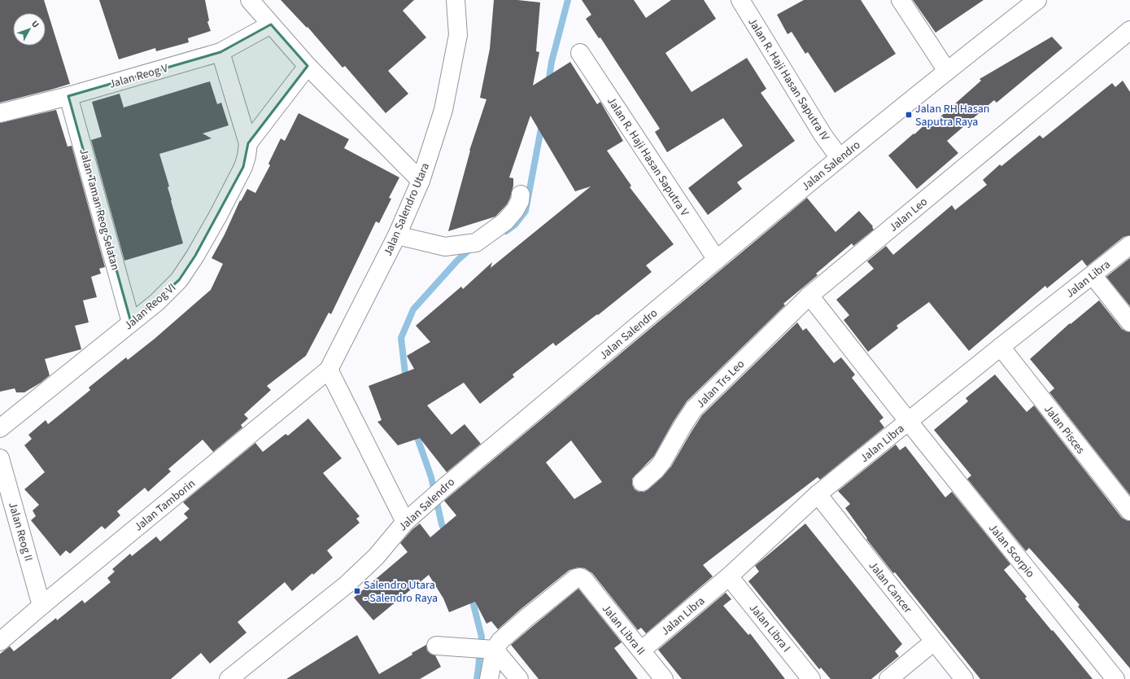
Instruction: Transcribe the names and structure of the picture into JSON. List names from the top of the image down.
{
  "streets": {
    "street": [
      "Jalan Reog V",
      "Jalan R. Haji Hasan Saputra IV",
      "Jalan R. Haji Hasan Saputra V",
      "Jalan Salendro",
      "Jalan Taman Reog Selatan",
      "Jalan Salendro Utara",
      "Jalan Leo",
      "Jalan Libra",
      "Jalan Reog VI",
      "Jalan Trs Leo",
      "Jalan Pisces",
      "Jalan Tamborin",
      "Jalan Reog II",
      "Jalan Scorpio",
      "Jalan Cancer",
      "Jalan Libra I",
      "Jalan Libra II"
    ]
  },
  "crossings": [
    ["Jalan Reog V", "Jalan Taman Reog Selatan"],
    ["Jalan Reog V", "Jalan Reog VI"],
    ["Jalan R. Haji Hasan Saputra IV", "Jalan Salendro"],
    ["Jalan R. Haji Hasan Saputra V", "Jalan Salendro"],
    ["Jalan Taman Reog Selatan", "Jalan Reog VI"],
    ["Jalan Salendro Utara", "Jalan Tamborin"],
    ["Jalan Leo", "Jalan Trs Leo"],
    ["Jalan Libra", "Jalan Pisces"],
    ["Jalan Libra", "Jalan Scorpio"],
    ["Jalan Libra", "Jalan Cancer"],
    ["Jalan Libra", "Jalan Libra I"],
    ["Jalan Libra", "Jalan Libra II"],
    ["Jalan Tamborin", "Jalan Reog II"]
  ],
  "places": {
    "transit": ["Jalan RH Hasan Saputra Raya", "Salendro Utara - Salendro Raya"]
  },
  "north": "top right"
}
